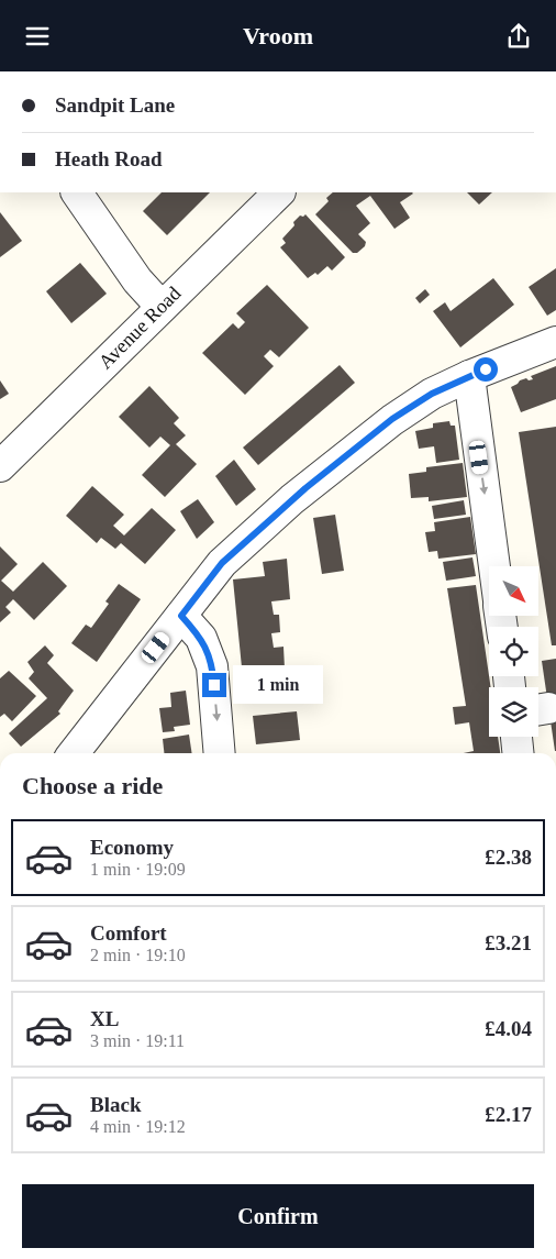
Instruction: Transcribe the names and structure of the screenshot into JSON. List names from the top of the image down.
{
  "streets": {
    "street": ["Avenue Road"]
  },
  "north": "bottom right",
  "page": {
    "header": "Vroom",
    "banner": ["Sandpit Lane", "Heath Road"],
    "bubble": "1 min",
    "heading": "Choose a ride",
    "list": [
      {
        "name": "Economy",
        "note": "1 min · 19:09",
        "value": "£2.38"
      },
      {
        "name": "Comfort",
        "note": "2 min · 19:10",
        "value": "£3.21"
      },
      {
        "name": "XL",
        "note": "3 min · 19:11",
        "value": "£4.04"
      },
      {
        "name": "Black",
        "note": "4 min · 19:12",
        "value": "£2.17"
      }
    ],
    "buttons": "Confirm"
  }
}
